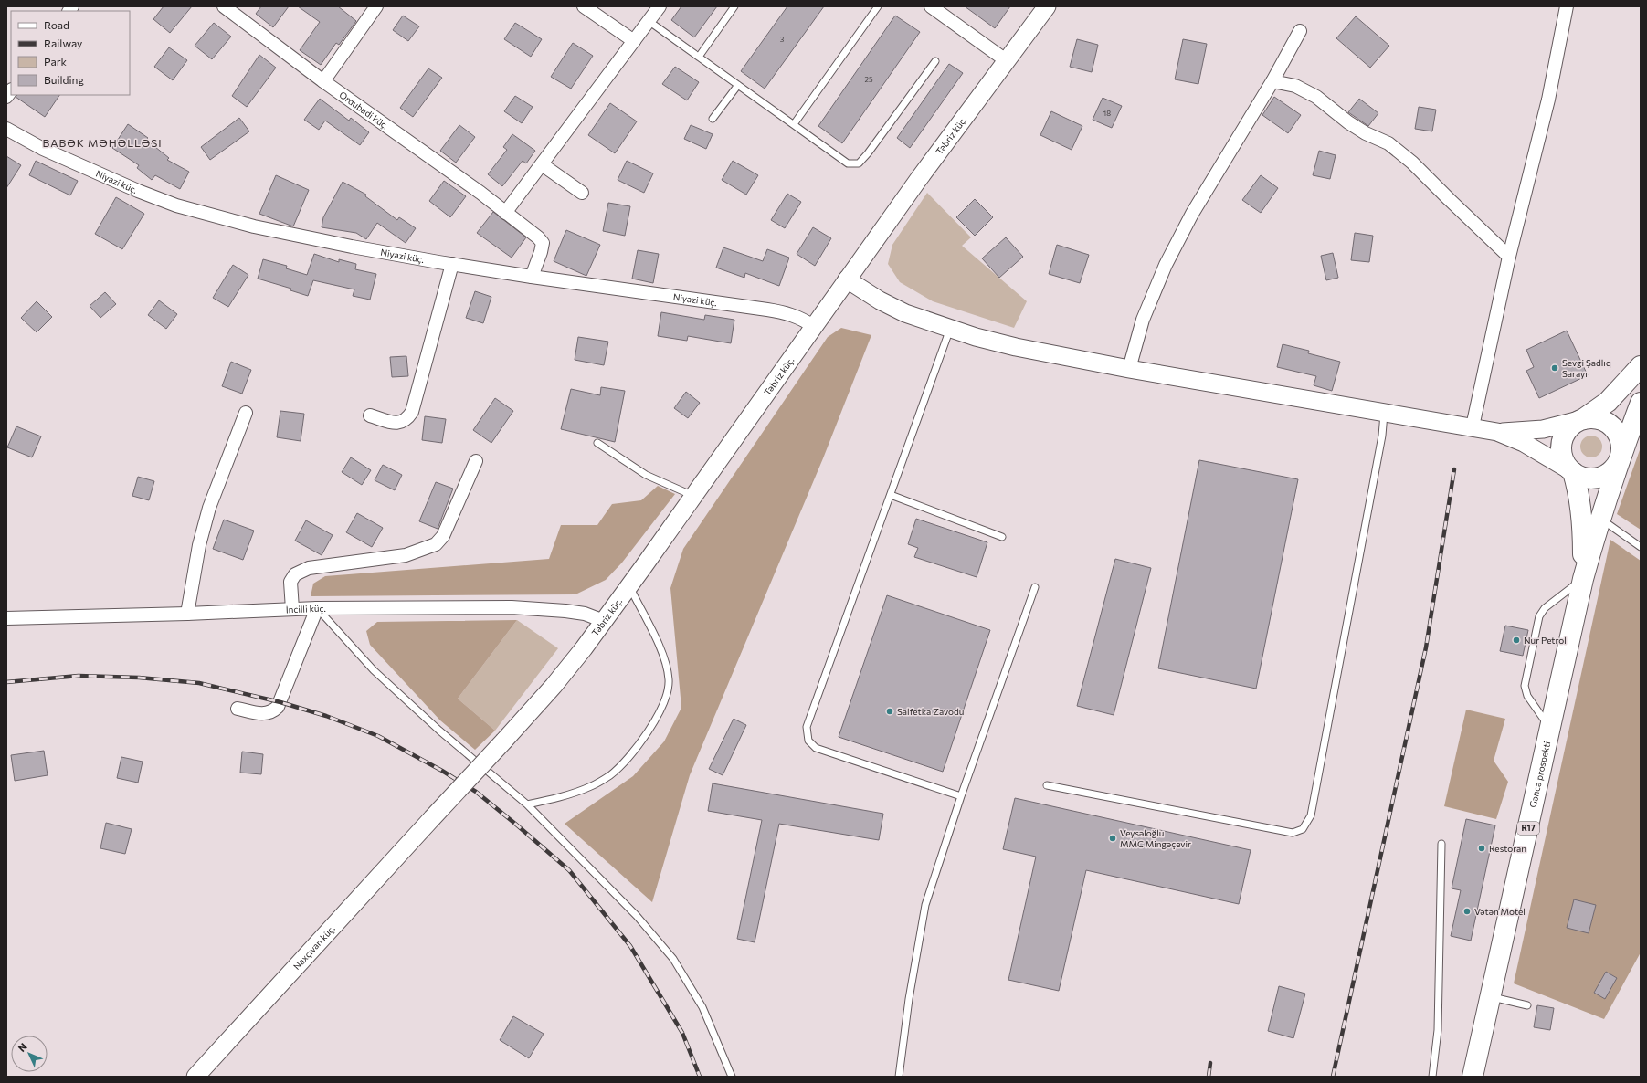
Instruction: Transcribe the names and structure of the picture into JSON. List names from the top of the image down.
{
  "streets": {
    "main road": [
      "Təbriz küç.",
      "Gəncə prospekti",
      "R17",
      "Naxçıvan küç."
    ],
    "street": ["Ordubadi küç.", "Niyazi küç.", "İncilli küç."]
  },
  "crossings": [
    ["Ordubadi küç.", "Niyazi küç."],
    ["Təbriz küç.", "Niyazi küç."],
    ["Təbriz küç.", "İncilli küç."],
    ["Təbriz küç.", "Naxçıvan küç."]
  ],
  "districts": ["BABƏK MƏHƏLLƏSI"],
  "places": [
    "Sevgi Şadlıq Sarayı",
    "Nur Petrol",
    "Salfetka Zavodu",
    "Veysəloğlu MMC Mingəçevir",
    "Restoran",
    "Vətən Motel"
  ],
  "house_numbers": ["3", "25", "18"],
  "legend": [
    "Road",
    "Railway",
    "Park",
    "Building"
  ],
  "north": "top left"
}
